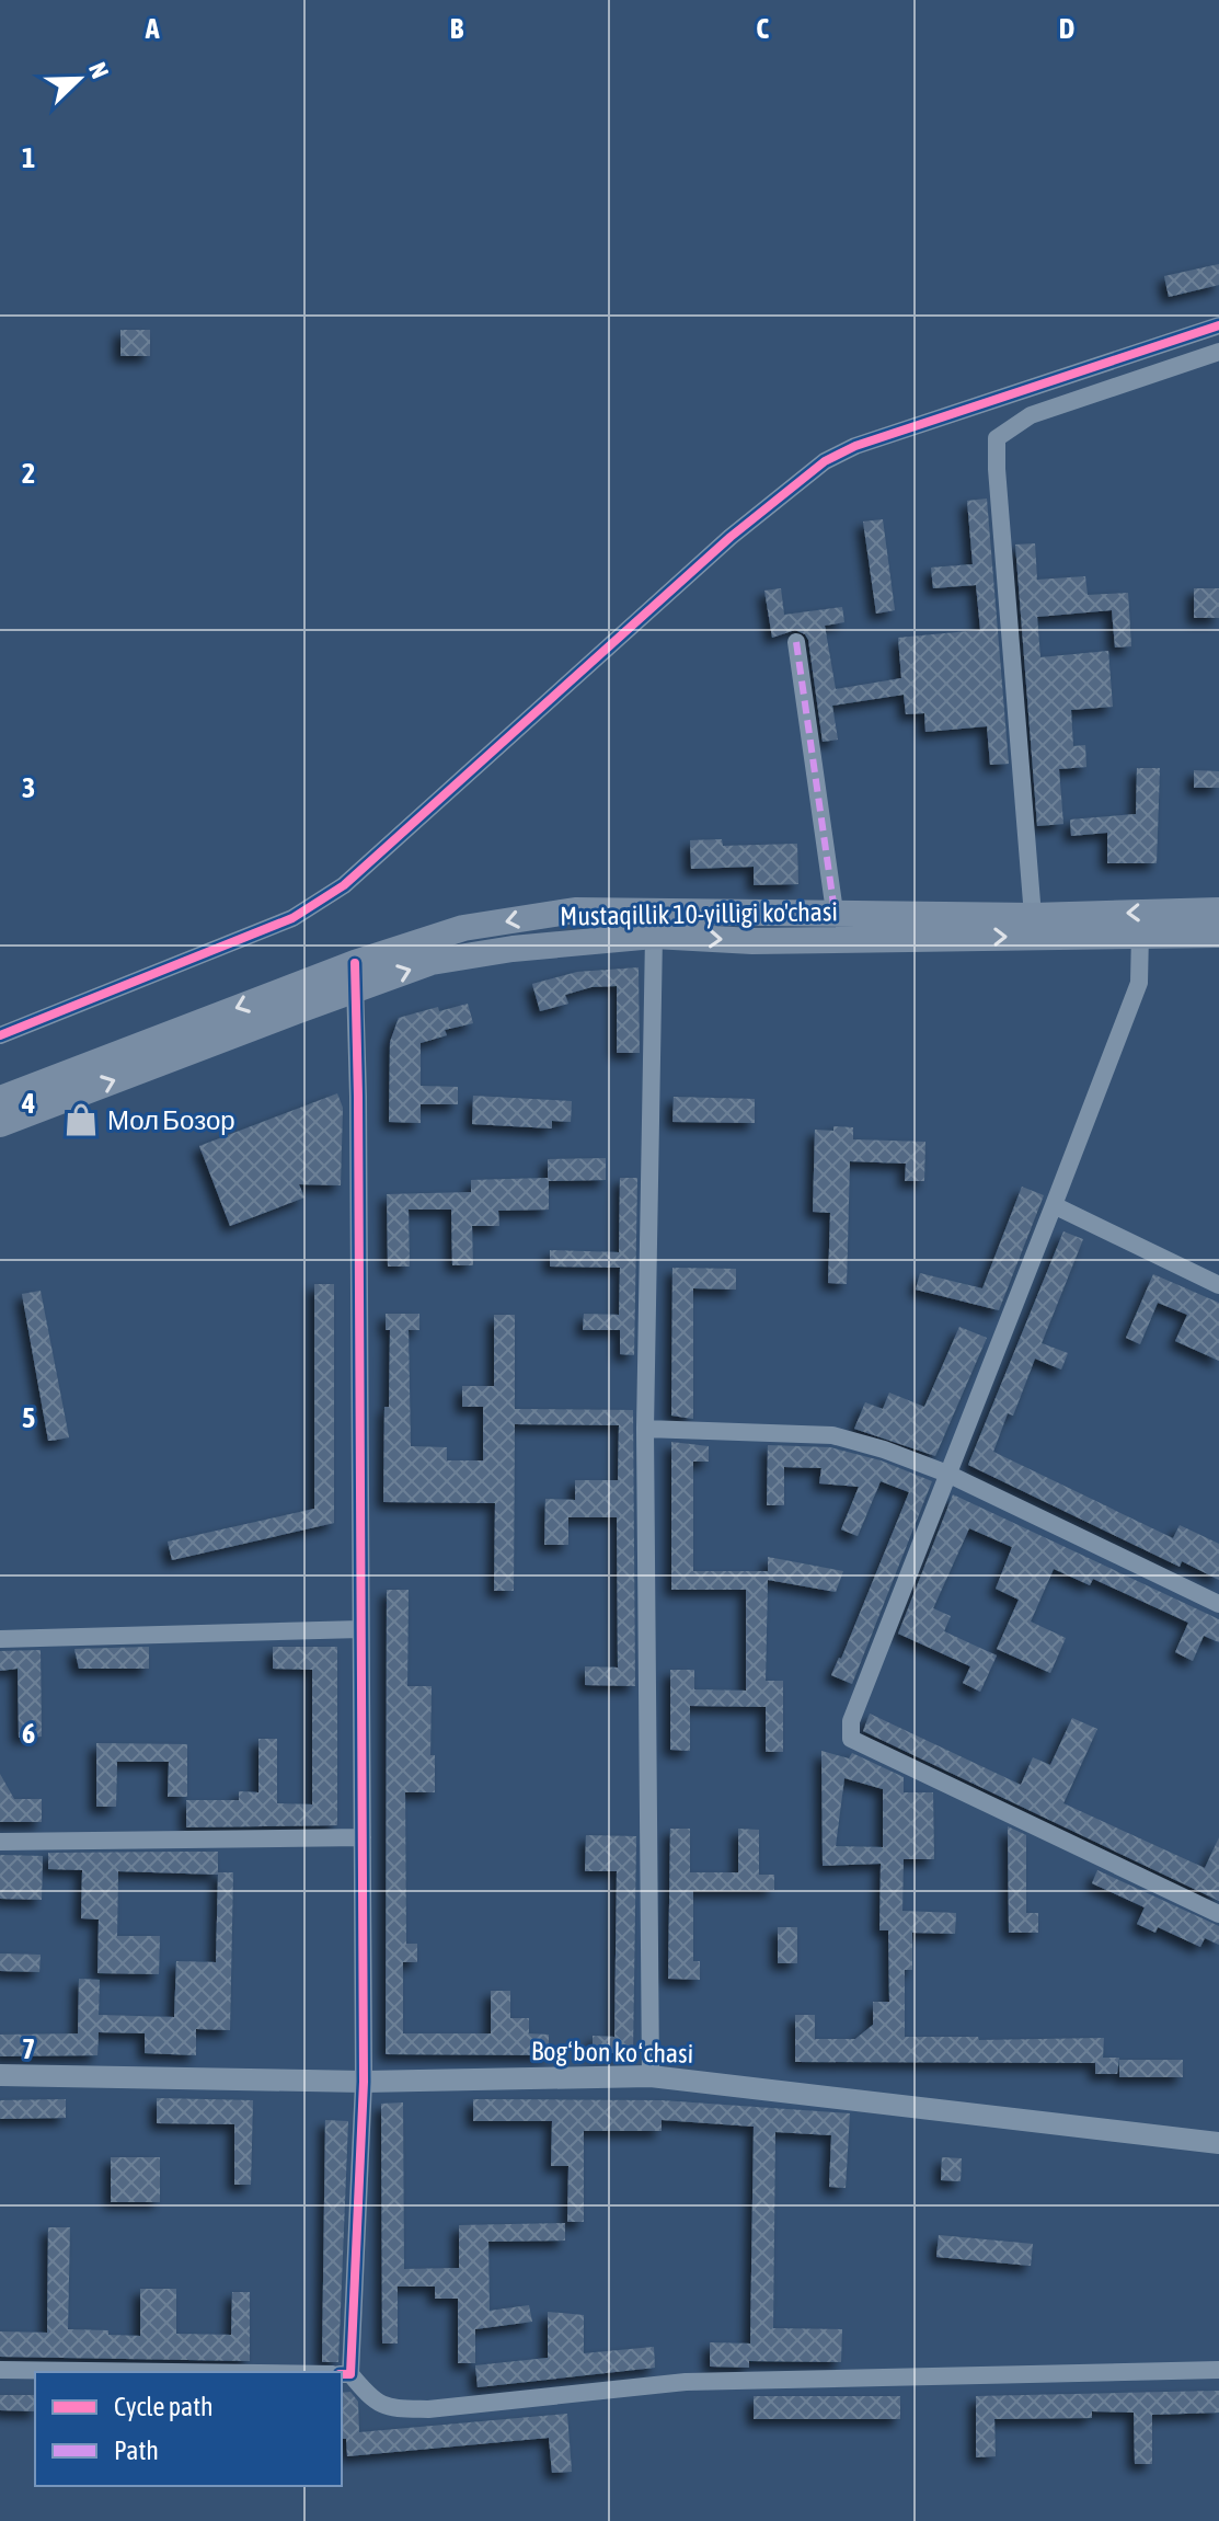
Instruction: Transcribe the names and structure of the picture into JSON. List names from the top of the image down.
{
  "streets": {
    "main road": ["Mustaqillik 10-yilligi ko'chasi"],
    "street": ["Bogʻbon koʻchasi"]
  },
  "places": {
    "shop": ["Мол Бозор"]
  },
  "legend": ["Cycle path", "Path"],
  "north": "top right",
  "grid": {
    "columns": [
      "A",
      "B",
      "C",
      "D"
    ],
    "rows": [
      "1",
      "2",
      "3",
      "4",
      "5",
      "6",
      "7"
    ]
  }
}
